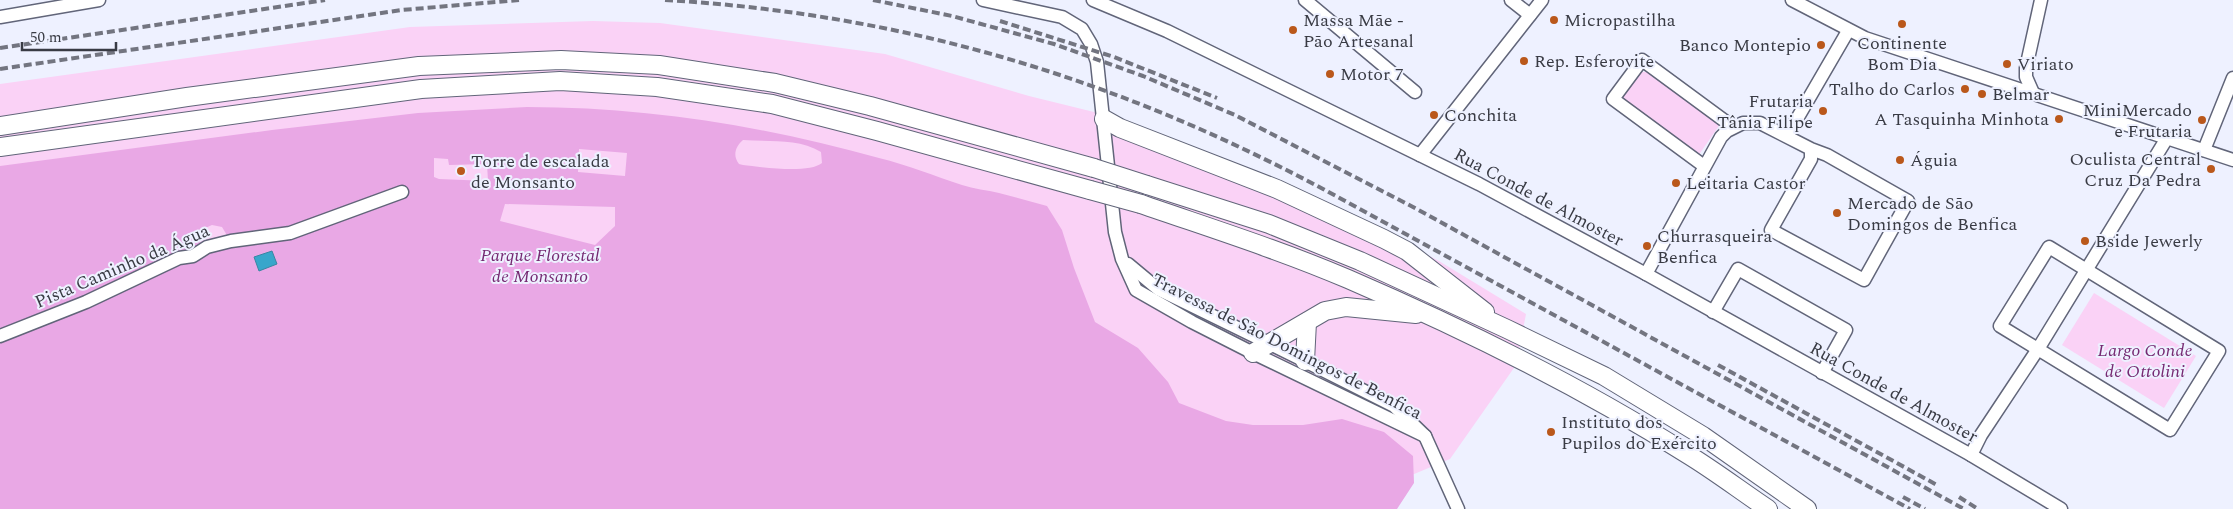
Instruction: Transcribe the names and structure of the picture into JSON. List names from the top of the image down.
{
  "streets": {
    "street": ["Rua Conde de Almoster", "Pista Caminho da Água", "Travessa de São Domingos de Benfica"]
  },
  "parks": ["Parque Florestal de Monsanto", "Largo Conde de Ottolini"],
  "places": [
    "Micropastilha",
    "Continente Bom Dia",
    "Massa Mãe - Pão Artesanal",
    "Banco Montepio",
    "Rep. Esferovite",
    "Viriato",
    "Motor 7",
    "Talho do Carlos",
    "Belmar",
    "Frutaria Tânia Filipe",
    "Conchita",
    "A Tasquinha Minhota",
    "MiniMercado e Frutaria",
    "Águia",
    "Oculista Central Cruz Da Pedra",
    "Torre de escalada de Monsanto",
    "Leitaria Castor",
    "Mercado de São Domingos de Benfica",
    "Bside Jewerly",
    "Churrasqueira Benfica",
    "Instituto dos Pupilos do Exército"
  ],
  "scale_bar": "50 m"
}
